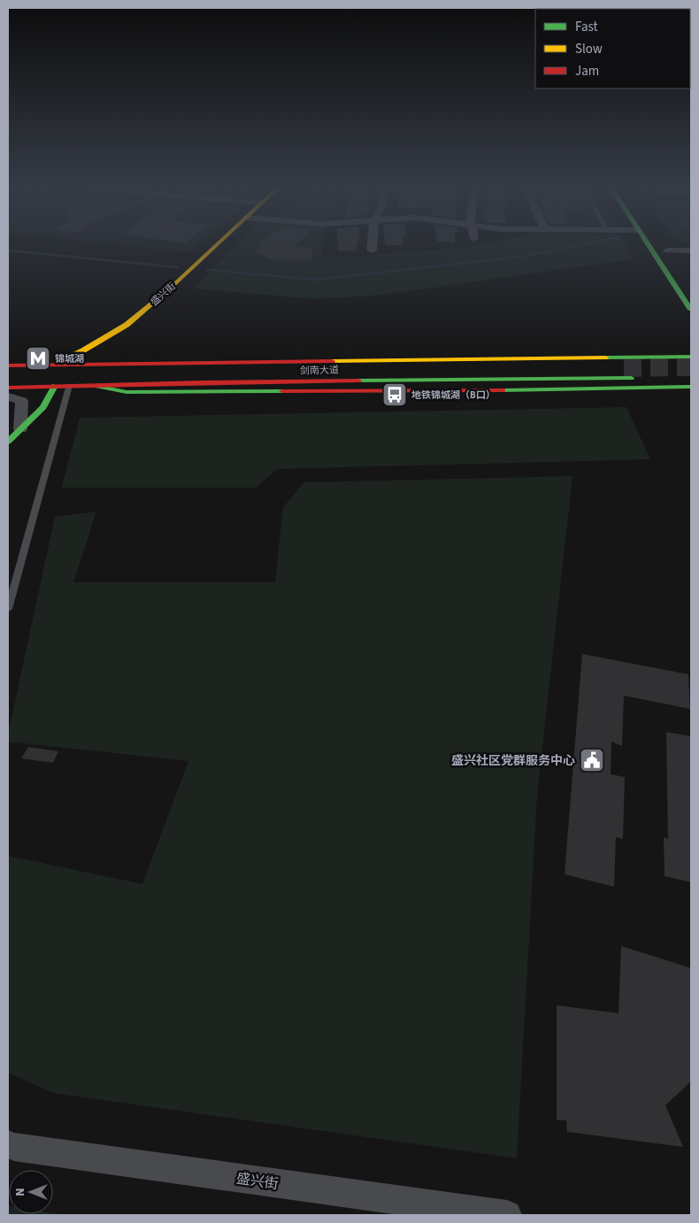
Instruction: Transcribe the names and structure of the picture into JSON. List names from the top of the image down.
{
  "streets": {
    "main road": ["盛兴街", "剑南大道"]
  },
  "places": {
    "metro station": ["锦城湖"],
    "bus stop": ["地铁锦城湖（B口）"],
    "public building": ["盛兴社区党群服务中心"]
  },
  "legend": ["Fast", "Slow", "Jam"],
  "north": "left"
}
